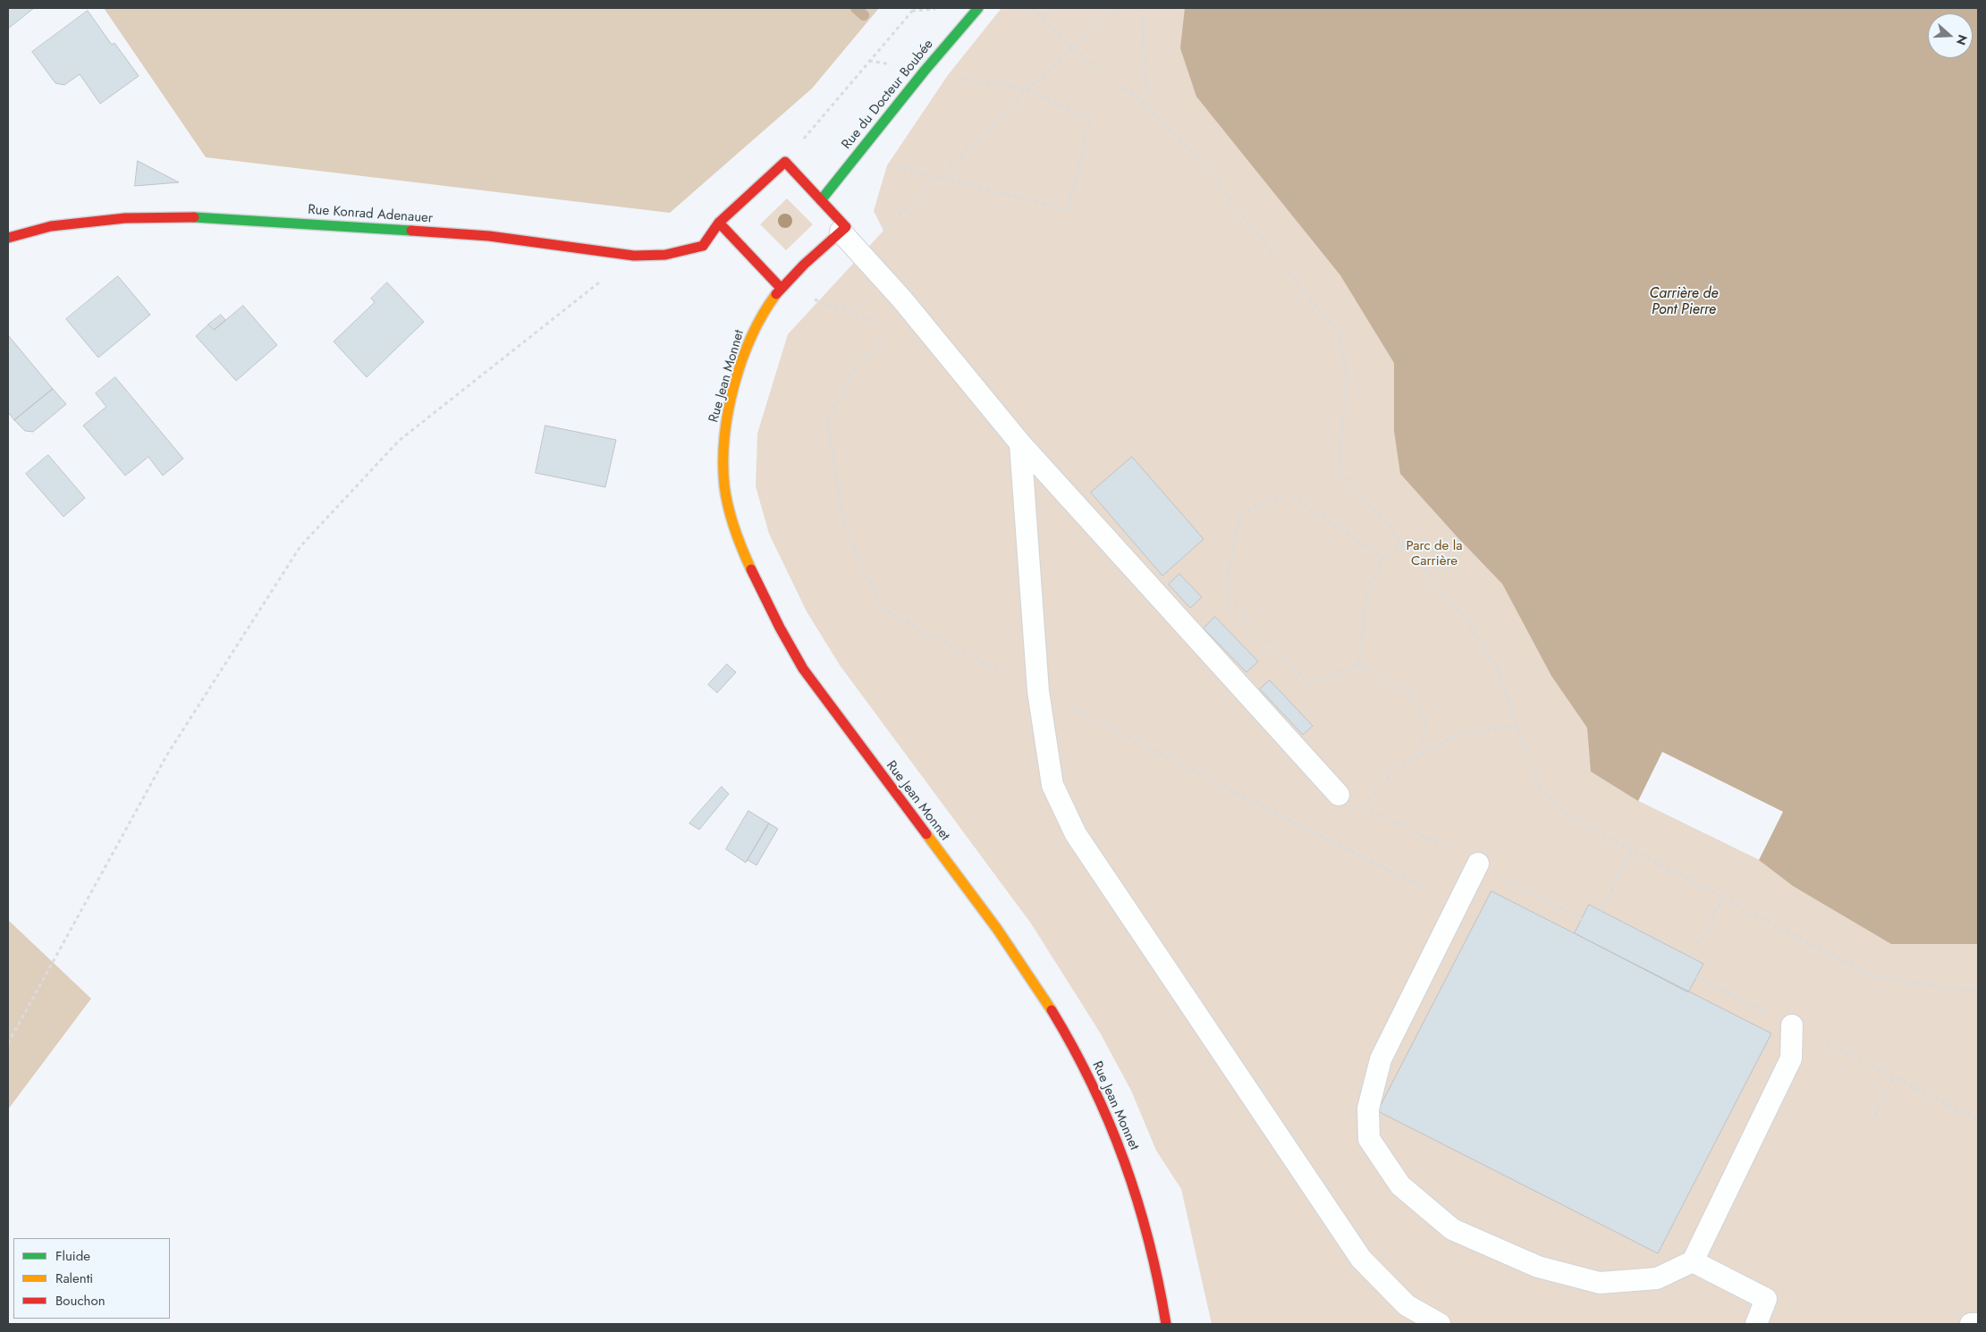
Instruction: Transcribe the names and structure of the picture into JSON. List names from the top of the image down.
{
  "streets": {
    "street": ["Rue du Docteur Boubée", "Rue Konrad Adenauer", "Rue Jean Monnet"]
  },
  "water": ["Carrière de Pont Pierre"],
  "parks": ["Parc de la Carrière"],
  "legend": ["Fluide", "Ralenti", "Bouchon"],
  "north": "right"
}
